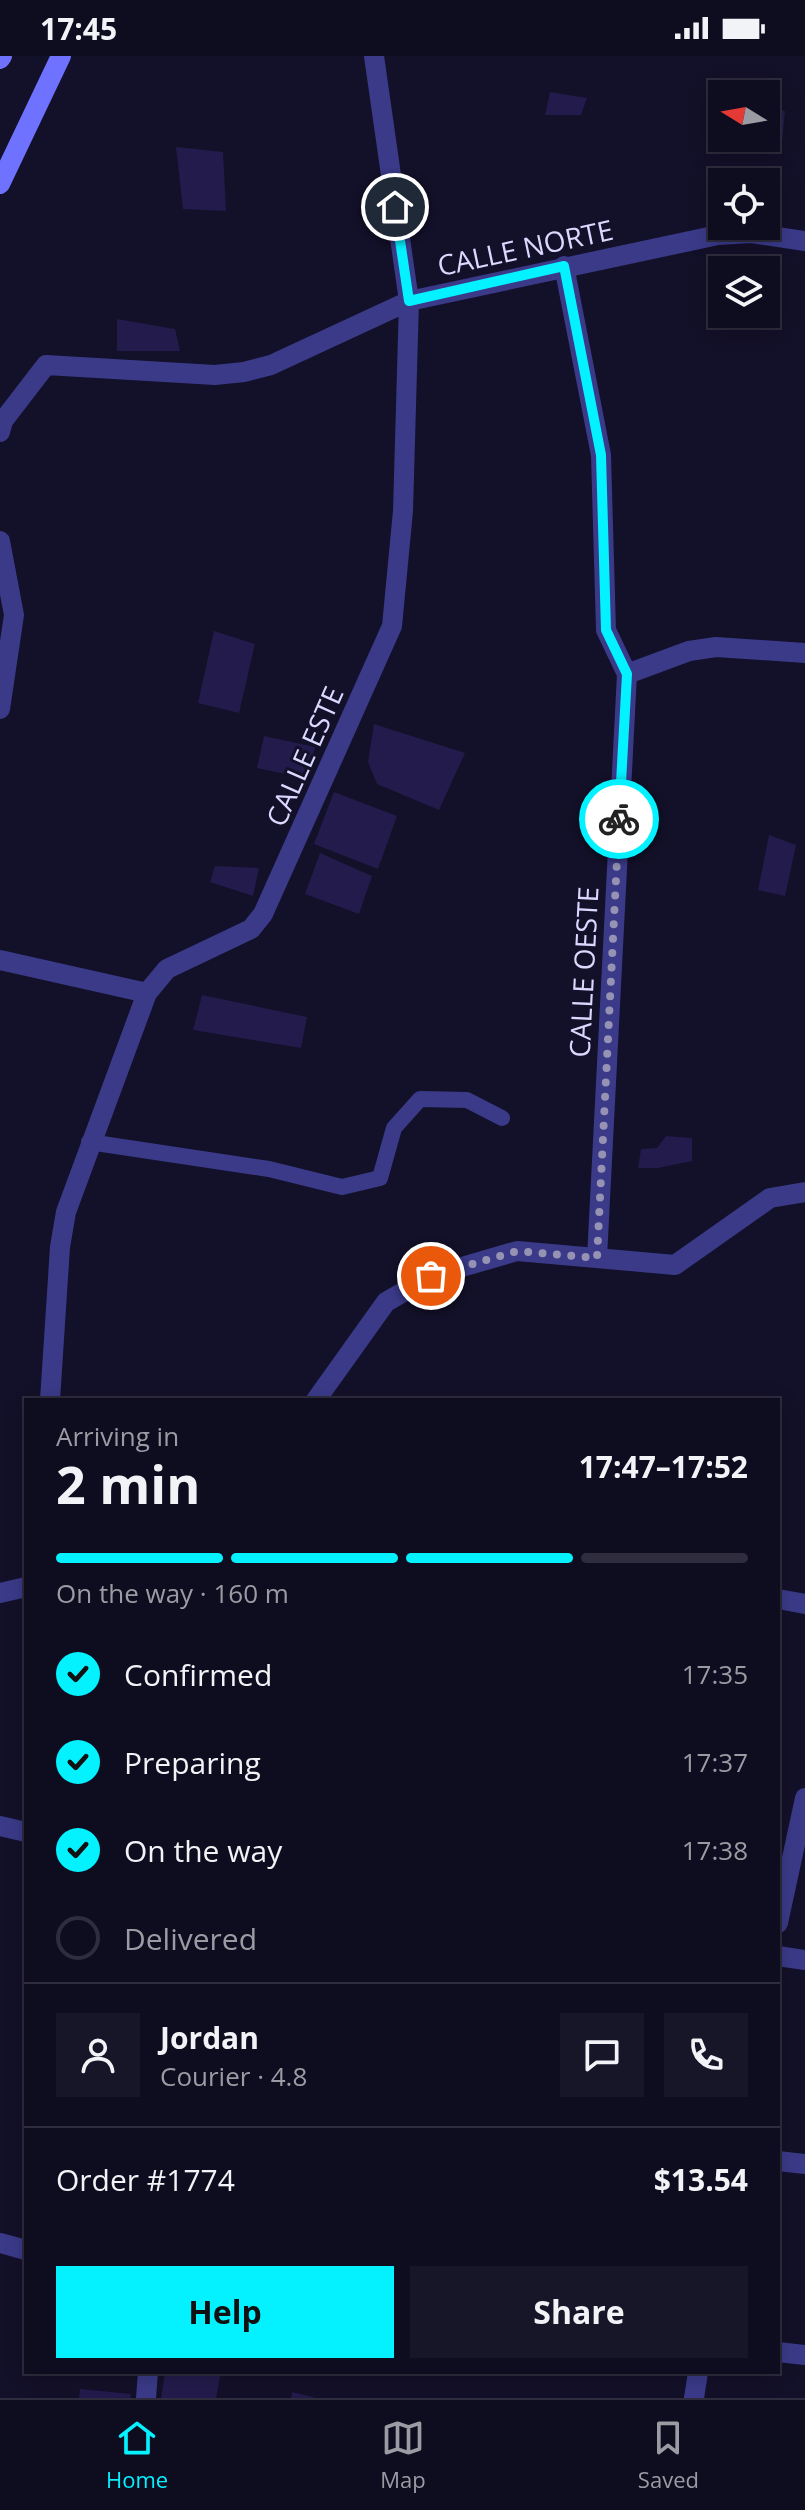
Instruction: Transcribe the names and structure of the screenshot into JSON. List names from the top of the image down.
{
  "streets": {
    "street": ["CALLE NORTE", "CALLE ESTE", "CALLE OESTE"]
  },
  "crossings": [
    ["CALLE NORTE", "CALLE ESTE"],
    ["CALLE NORTE", "CALLE OESTE"]
  ],
  "north": "left",
  "page": {
    "status": "17:45",
    "heading": ["2 min", "Arriving in", "17:47–17:52"],
    "panel": [
      "Jordan",
      "Courier · 4.8",
      "Order #1774",
      "$13.54"
    ],
    "bar": "On the way · 160 m",
    "list": [
      ["Confirmed", "17:35"],
      ["Preparing", "17:37"],
      ["On the way", "17:38"],
      "Delivered"
    ],
    "buttons": ["Help", "Share"],
    "tabs": ["Home", "Map", "Saved"]
  }
}
